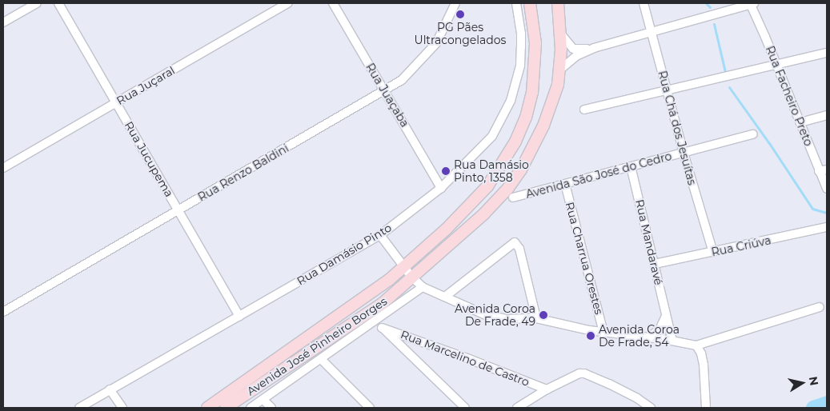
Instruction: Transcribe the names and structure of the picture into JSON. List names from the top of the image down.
{
  "streets": {
    "main road": ["Avenida José Pinheiro Borges"],
    "street": [
      "Rua Juçaral",
      "Rua Juaçaba",
      "Rua Facheiro Preto",
      "Rua Chá dos Jesuítas",
      "Rua Jucupema",
      "Rua Renzo Baldini",
      "Avenida São José do Cedro",
      "Rua Mandaravé",
      "Rua Criúva",
      "Rua Damásio Pinto",
      "Rua Charrua Orestes",
      "Rua Marcelino de Castro"
    ]
  },
  "crossings": [
    ["Rua Juçaral", "Rua Jucupema"],
    ["Rua Juaçaba", "Rua Renzo Baldini"],
    ["Rua Juaçaba", "Rua Damásio Pinto"],
    ["Rua Chá dos Jesuítas", "Avenida São José do Cedro"],
    ["Rua Chá dos Jesuítas", "Rua Criúva"],
    ["Rua Jucupema", "Rua Renzo Baldini"],
    ["Rua Jucupema", "Rua Damásio Pinto"],
    ["Avenida São José do Cedro", "Rua Mandaravé"],
    ["Avenida São José do Cedro", "Rua Charrua Orestes"],
    ["Rua Mandaravé", "Rua Criúva"]
  ],
  "places": [
    "PG Pães Ultracongelados",
    "Rua Damásio Pinto, 1358",
    "Avenida Coroa De Frade, 49",
    "Avenida Coroa De Frade, 54"
  ],
  "north": "right"
}
